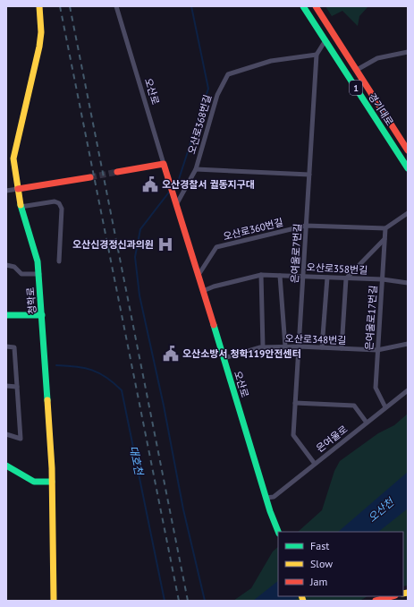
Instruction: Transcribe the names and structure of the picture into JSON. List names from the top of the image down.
{
  "streets": {
    "street": [
      "1",
      "오산로",
      "경기대로",
      "오산로368번길",
      "오산로360번길",
      "은여울로7번길",
      "오산로358번길",
      "청학로",
      "은여울로17번길",
      "오산로348번길",
      "은여울로"
    ]
  },
  "crossings": [
    ["오산로", "오산로368번길"],
    ["오산로", "오산로360번길"],
    ["오산로", "오산로358번길"],
    ["오산로", "오산로348번길"],
    ["오산로", "은여울로"],
    ["경기대로", "은여울로7번길"],
    ["오산로368번길", "은여울로7번길"],
    ["오산로360번길", "은여울로7번길"],
    ["오산로360번길", "은여울로17번길"],
    ["은여울로7번길", "오산로358번길"],
    ["은여울로7번길", "오산로348번길"],
    ["은여울로7번길", "은여울로"],
    ["오산로358번길", "은여울로17번길"],
    ["은여울로17번길", "오산로348번길"],
    ["은여울로17번길", "은여울로"]
  ],
  "water": ["대호천", "오산천"],
  "places": {
    "public building": ["오산경찰서 궐동지구대", "오산소방서 청학119안전센터"],
    "hospital": ["오산신경정신과의원"]
  },
  "legend": ["Fast", "Slow", "Jam"]
}
